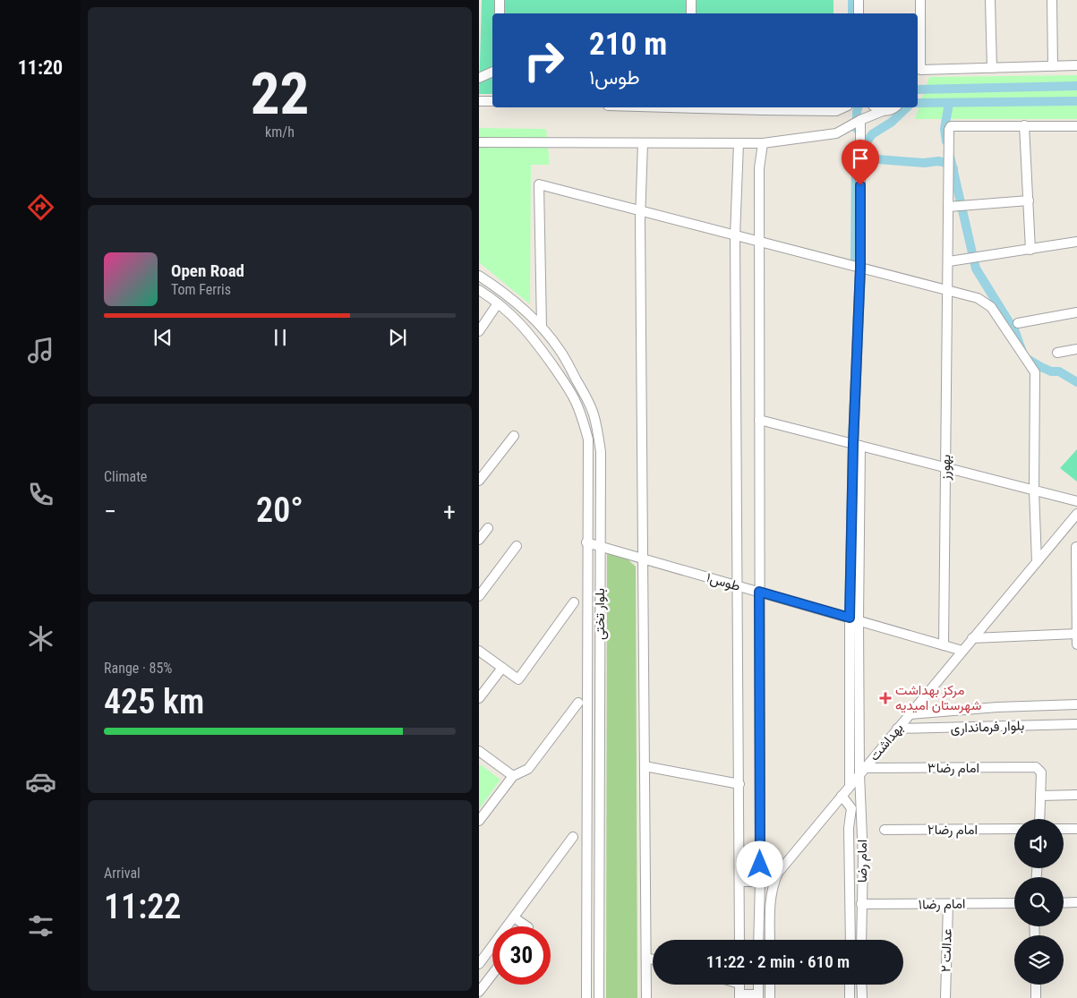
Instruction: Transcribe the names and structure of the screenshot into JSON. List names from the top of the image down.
{
  "streets": {
    "street": [
      "بهورز",
      "طوس۱",
      "بلوار تختی",
      "بلوار فرمانداری",
      "بهداشت",
      "امام رضا۳",
      "امام رضا۲",
      "امام رضا",
      "امام رضا۱",
      "عدالت ۲"
    ]
  },
  "crossings": [
    ["بهورز", "طوس۱"],
    ["طوس۱", "بلوار تختی"],
    ["طوس۱", "بهداشت"],
    ["طوس۱", "امام رضا"],
    ["بلوار فرمانداری", "بهداشت"],
    ["بهداشت", "امام رضا۳"],
    ["بهداشت", "امام رضا"],
    ["امام رضا۳", "امام رضا"],
    ["امام رضا", "امام رضا۱"],
    ["امام رضا۱", "عدالت ۲"]
  ],
  "places": {
    "health": ["مرکز بهداشت شهرستان امیدیه"]
  },
  "page": {
    "tabs": "11:20",
    "tile": [
      ["22", "km/h"],
      "Climate",
      ["Range · 85%", "425 km"],
      ["Arrival", "11:22"]
    ],
    "turn": ["210 m", "طوس۱"],
    "song": ["Open Road", "Tom Ferris"],
    "heat": ["−", "20°", "+"],
    "limit": "30",
    "trip": "11:22 · 2 min · 610 m"
  }
}
